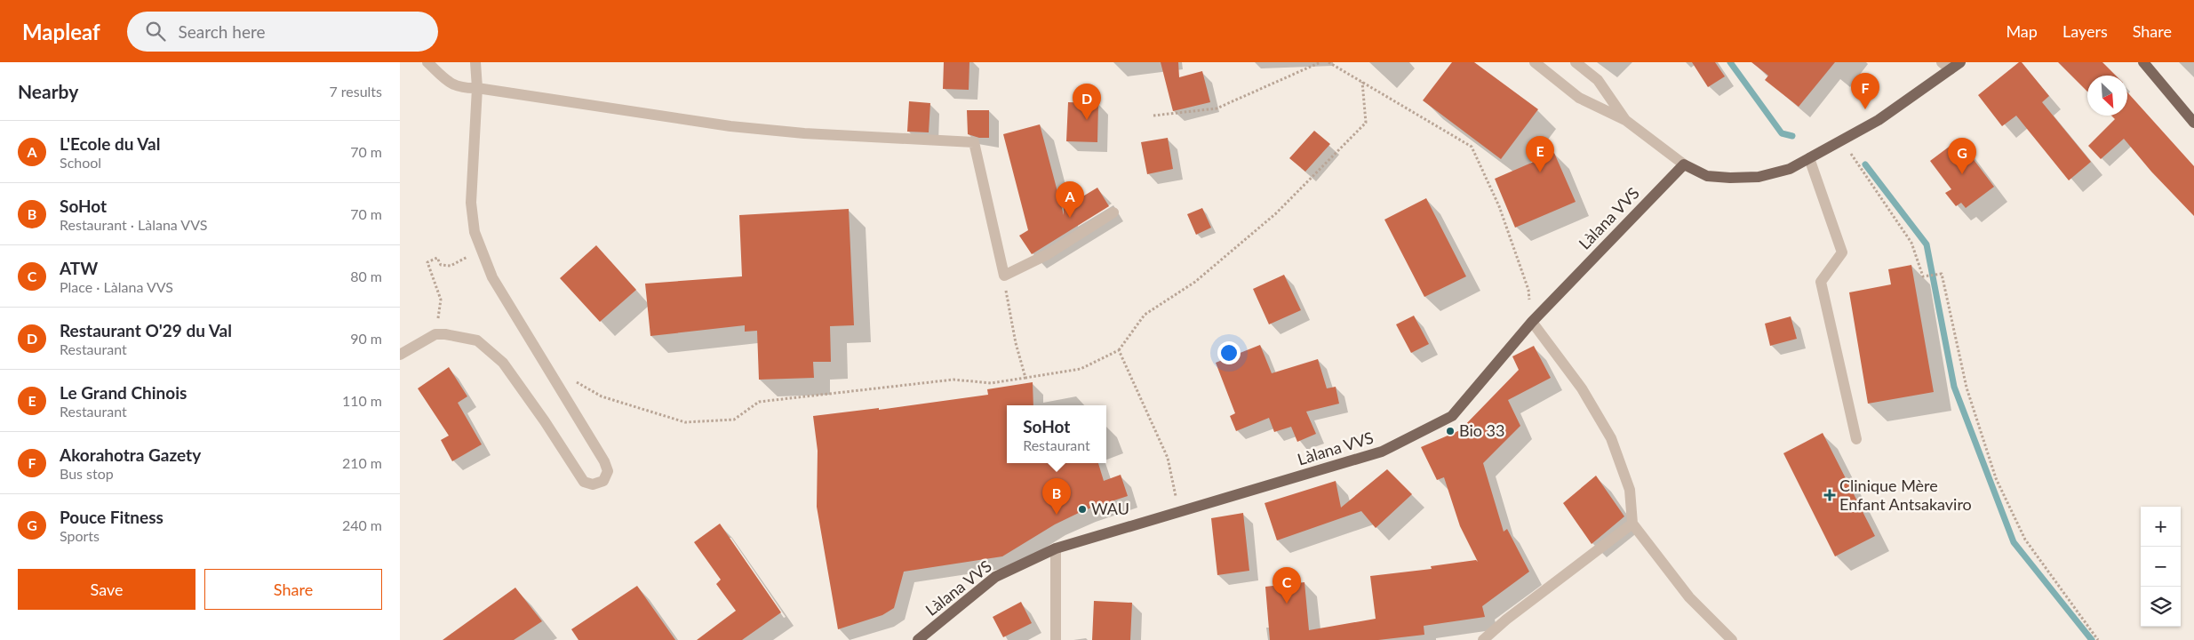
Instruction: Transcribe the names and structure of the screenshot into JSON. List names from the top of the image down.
{
  "streets": {
    "main road": ["Làlana VVS"]
  },
  "places": {
    "other": ["Bio 33", "WAU"],
    "health": ["Clinique Mère Enfant Antsakaviro"]
  },
  "north": "bottom right",
  "page": {
    "header": "Mapleaf",
    "search": "Search here",
    "nav": ["Map", "Layers", "Share"],
    "heading": ["Nearby", "7 results"],
    "pins": [
      "F",
      "D",
      "E",
      "G",
      "A",
      "B",
      "C"
    ],
    "list": [
      {
        "mark": "A",
        "name": "L'Ecole du Val",
        "note": "School",
        "value": "70 m"
      },
      {
        "mark": "B",
        "name": "SoHot",
        "note": "Restaurant · Làlana VVS",
        "value": "70 m"
      },
      {
        "mark": "C",
        "name": "ATW",
        "note": "Place · Làlana VVS",
        "value": "80 m"
      },
      {
        "mark": "D",
        "name": "Restaurant O'29 du Val",
        "note": "Restaurant",
        "value": "90 m"
      },
      {
        "mark": "E",
        "name": "Le Grand Chinois",
        "note": "Restaurant",
        "value": "110 m"
      },
      {
        "mark": "F",
        "name": "Akorahotra Gazety",
        "note": "Bus stop",
        "value": "210 m"
      },
      {
        "mark": "G",
        "name": "Pouce Fitness",
        "note": "Sports",
        "value": "240 m"
      }
    ],
    "popup": ["SoHot", "Restaurant"],
    "map_buttons": ["+", "−"],
    "buttons": ["Save", "Share"]
  }
}
